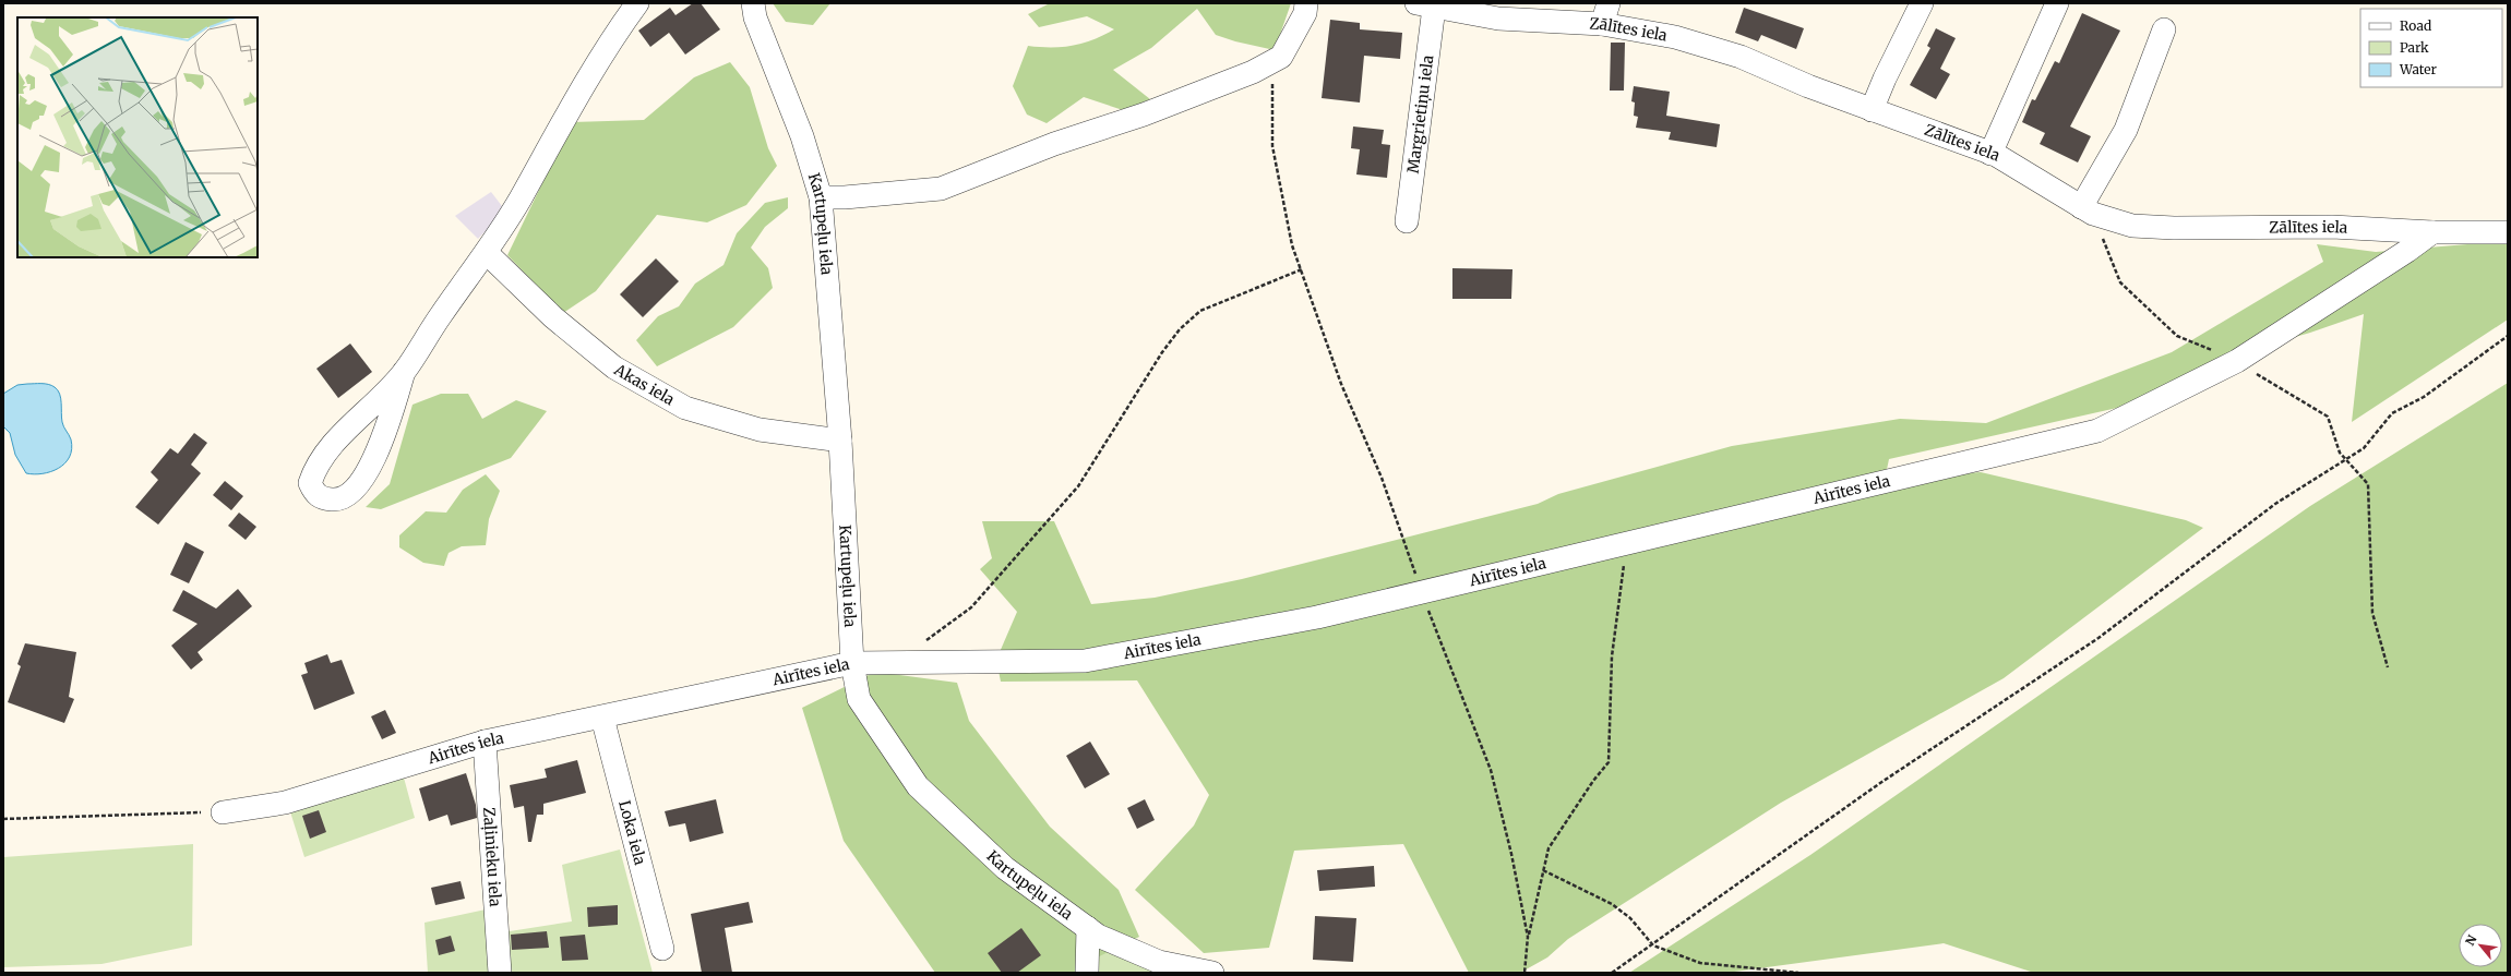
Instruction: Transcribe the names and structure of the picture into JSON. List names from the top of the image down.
{
  "streets": {
    "street": [
      "Zālītes iela",
      "Margrietiņu iela",
      "Kartupeļu iela",
      "Akas iela",
      "Airītes iela",
      "Loka iela",
      "Zaļinieku iela"
    ]
  },
  "crossings": [
    ["Zālītes iela", "Margrietiņu iela"],
    ["Zālītes iela", "Airītes iela"],
    ["Kartupeļu iela", "Akas iela"],
    ["Kartupeļu iela", "Airītes iela"],
    ["Airītes iela", "Loka iela"],
    ["Airītes iela", "Zaļinieku iela"]
  ],
  "legend": ["Road", "Park", "Water"],
  "north": "top left"
}
